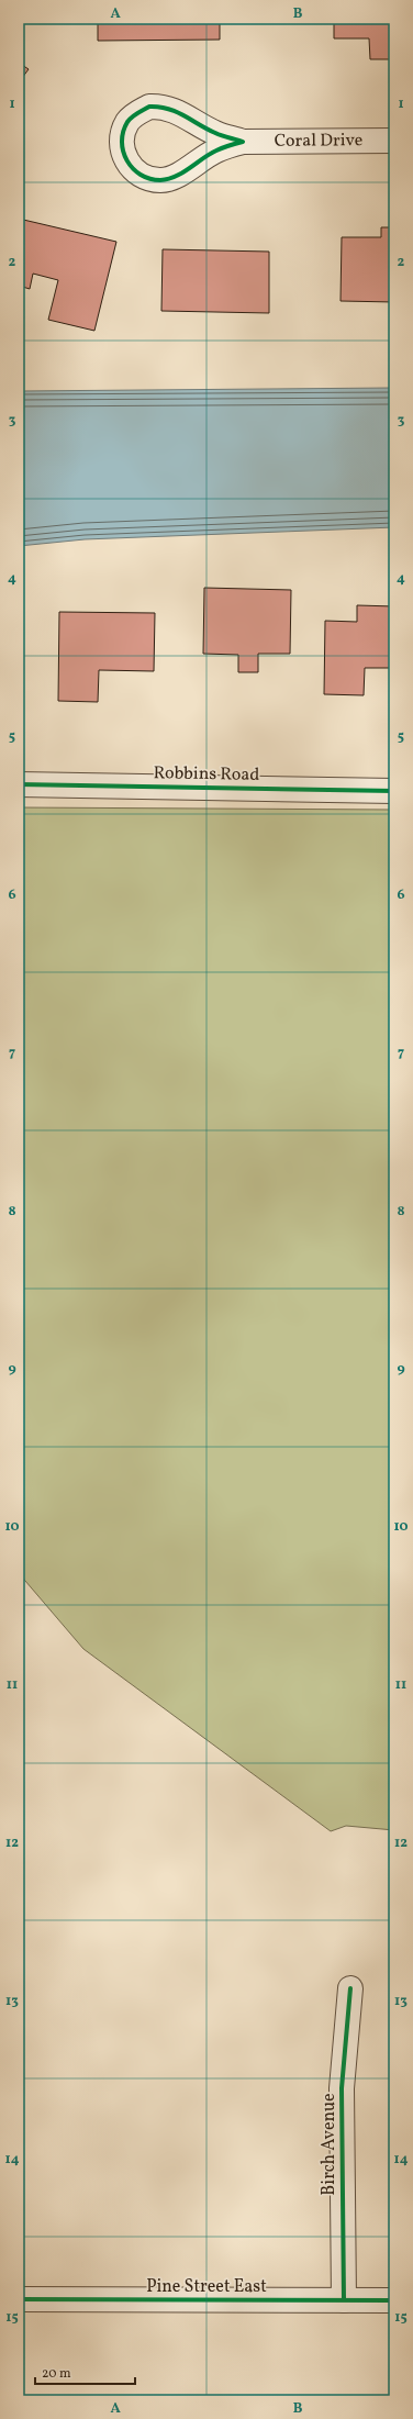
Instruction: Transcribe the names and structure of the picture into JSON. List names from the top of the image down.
{
  "streets": {
    "street": [
      "Coral Drive",
      "Robbins Road",
      "Birch Avenue",
      "Pine Street East"
    ]
  },
  "crossings": [
    ["Birch Avenue", "Pine Street East"]
  ],
  "scale_bar": "20 m",
  "grid": {
    "columns": ["A", "B"],
    "rows": [
      "1",
      "2",
      "3",
      "4",
      "5",
      "6",
      "7",
      "8",
      "9",
      "10",
      "11",
      "12",
      "13",
      "14",
      "15"
    ]
  }
}
